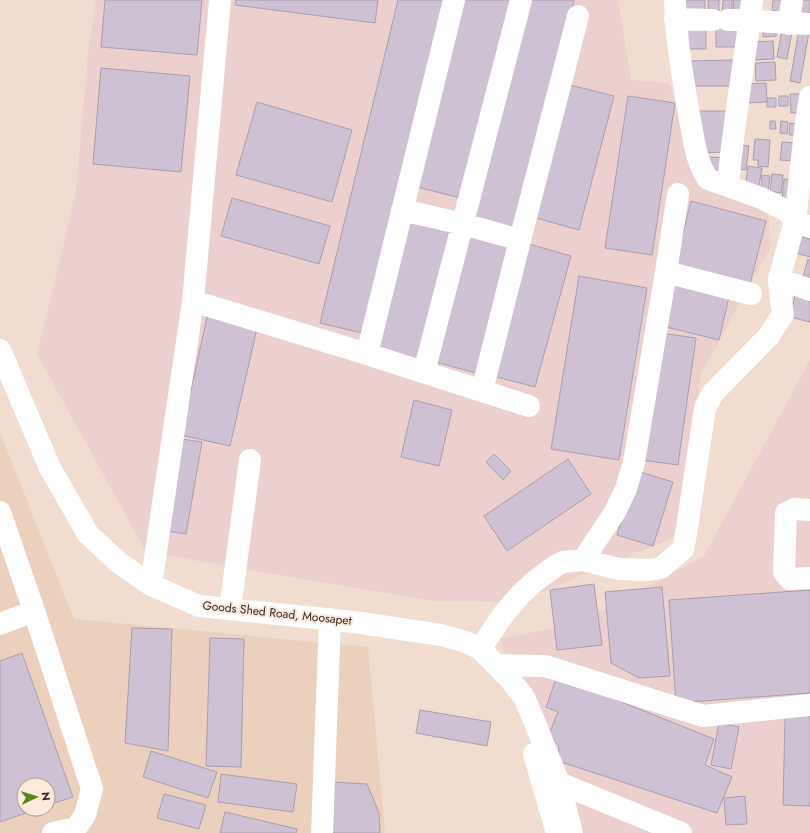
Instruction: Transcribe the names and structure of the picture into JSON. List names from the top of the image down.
{
  "streets": {
    "street": ["Goods Shed Road, Moosapet"]
  },
  "north": "right"
}
